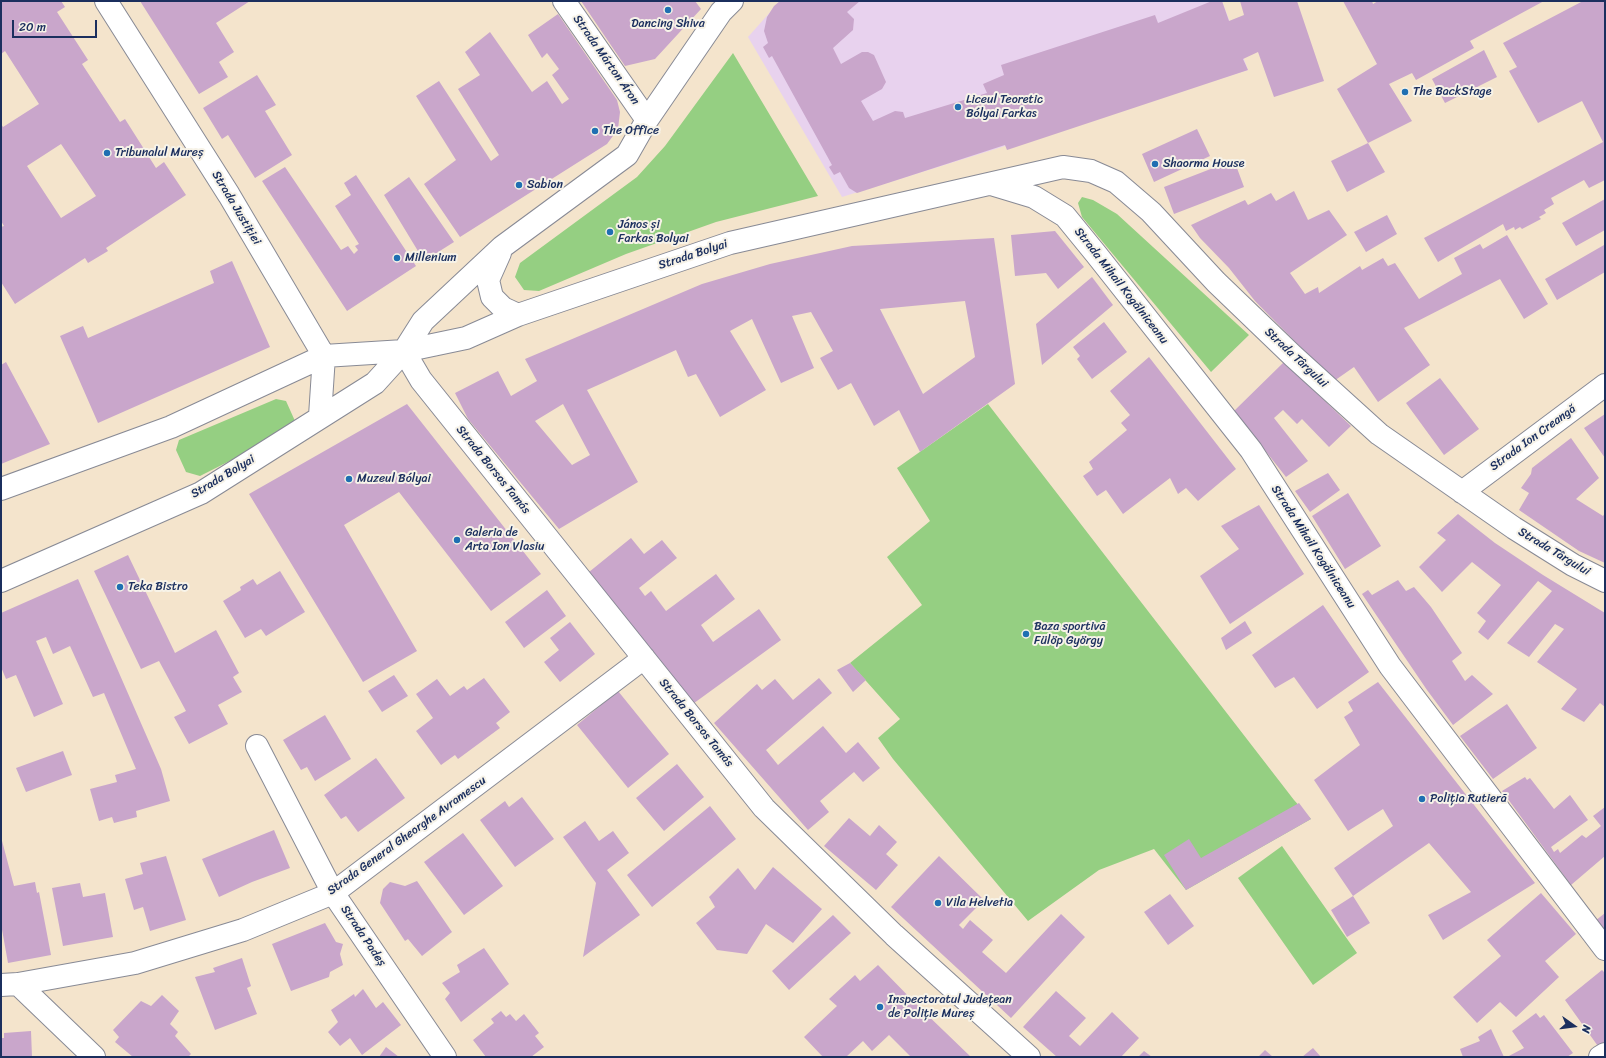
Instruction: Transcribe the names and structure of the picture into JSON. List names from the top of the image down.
{
  "streets": {
    "street": [
      "Strada Márton Áron",
      "Strada Justiției",
      "Strada Bolyai",
      "Strada Mihail Kogălniceanu",
      "Strada Târgului",
      "Strada Ion Creangă",
      "Strada Borsos Tamás",
      "Strada General Gheorghe Avramescu",
      "Strada Padeș"
    ]
  },
  "crossings": [
    ["Strada Márton Áron", "Strada Bolyai"],
    ["Strada Justiției", "Strada Bolyai"],
    ["Strada Bolyai", "Strada Mihail Kogălniceanu"],
    ["Strada Bolyai", "Strada Târgului"],
    ["Strada Bolyai", "Strada Borsos Tamás"],
    ["Strada Mihail Kogălniceanu", "Strada Târgului"],
    ["Strada Târgului", "Strada Ion Creangă"],
    ["Strada Borsos Tamás", "Strada General Gheorghe Avramescu"],
    ["Strada General Gheorghe Avramescu", "Strada Padeș"]
  ],
  "places": [
    "Dancing Shiva",
    "The BackStage",
    "Liceul Teoretic Bólyai Farkas",
    "The Office",
    "Tribunalul Mureș",
    "Shaorma House",
    "Sabion",
    "János și Farkas Bolyai",
    "Millenium",
    "Muzeul Bólyai",
    "Galeria de Arta Ion Vlasiu",
    "Teka Bistro",
    "Baza sportivă Fülöp György",
    "Poliția Rutieră",
    "Vila Helvetia",
    "Inspectoratul Județean de Poliție Mureș"
  ],
  "scale_bar": "20 m",
  "north": "right"
}
